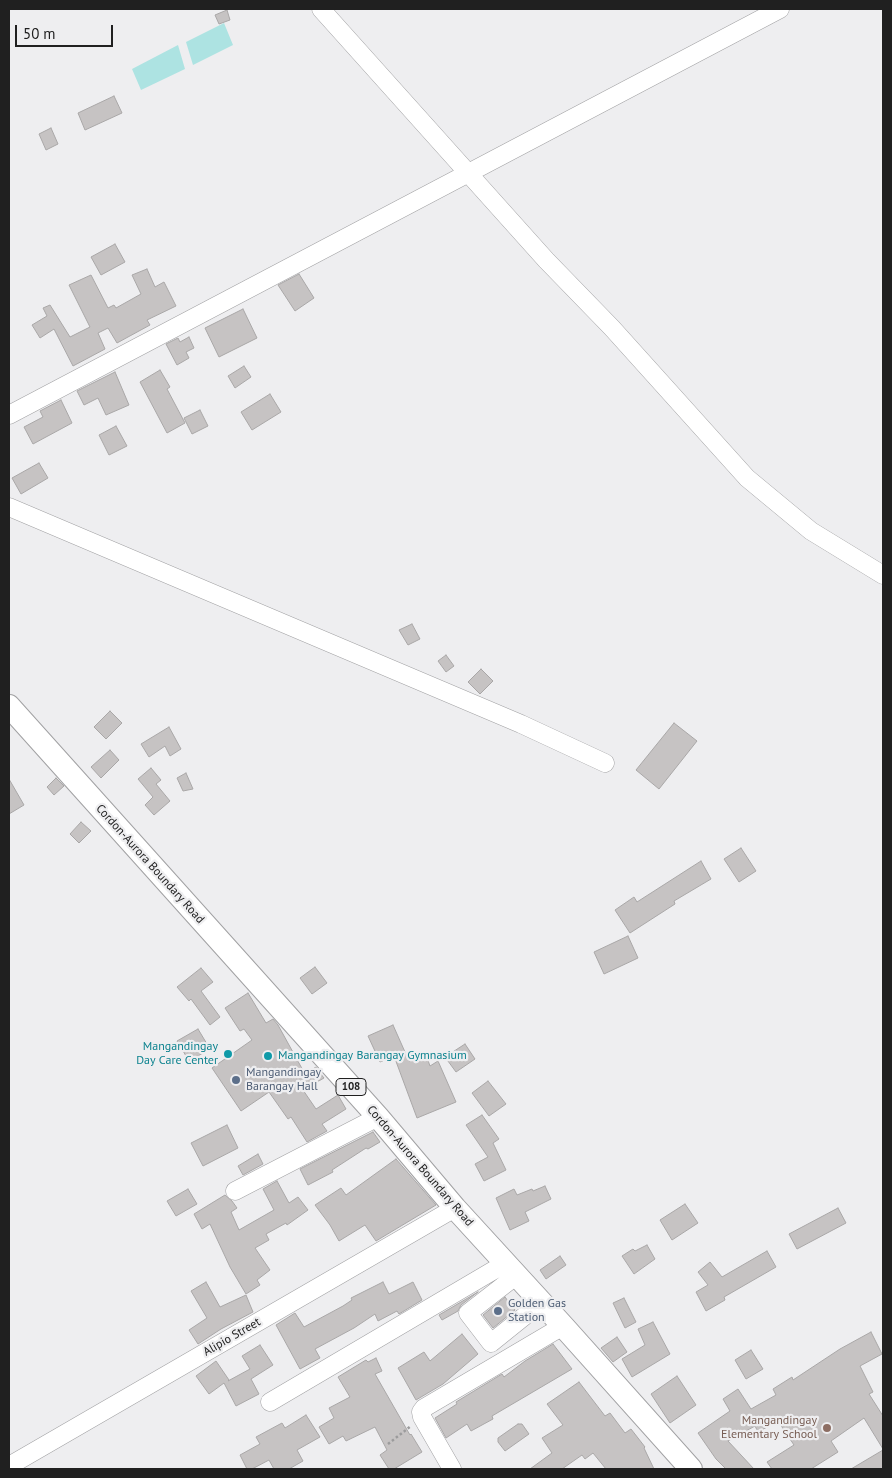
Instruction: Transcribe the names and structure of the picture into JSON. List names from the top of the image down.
{
  "streets": {
    "main road": ["Cordon-Aurora Boundary Road", "108"],
    "street": ["Alipio Street"]
  },
  "crossings": [
    ["Cordon-Aurora Boundary Road", "Alipio Street"]
  ],
  "places": [
    "Mangandingay Day Care Center",
    "Mangandingay Barangay Gymnasium",
    "Mangandingay Barangay Hall",
    "Golden Gas Station",
    "Mangandingay Elementary School"
  ],
  "scale_bar": "50 m"
}
